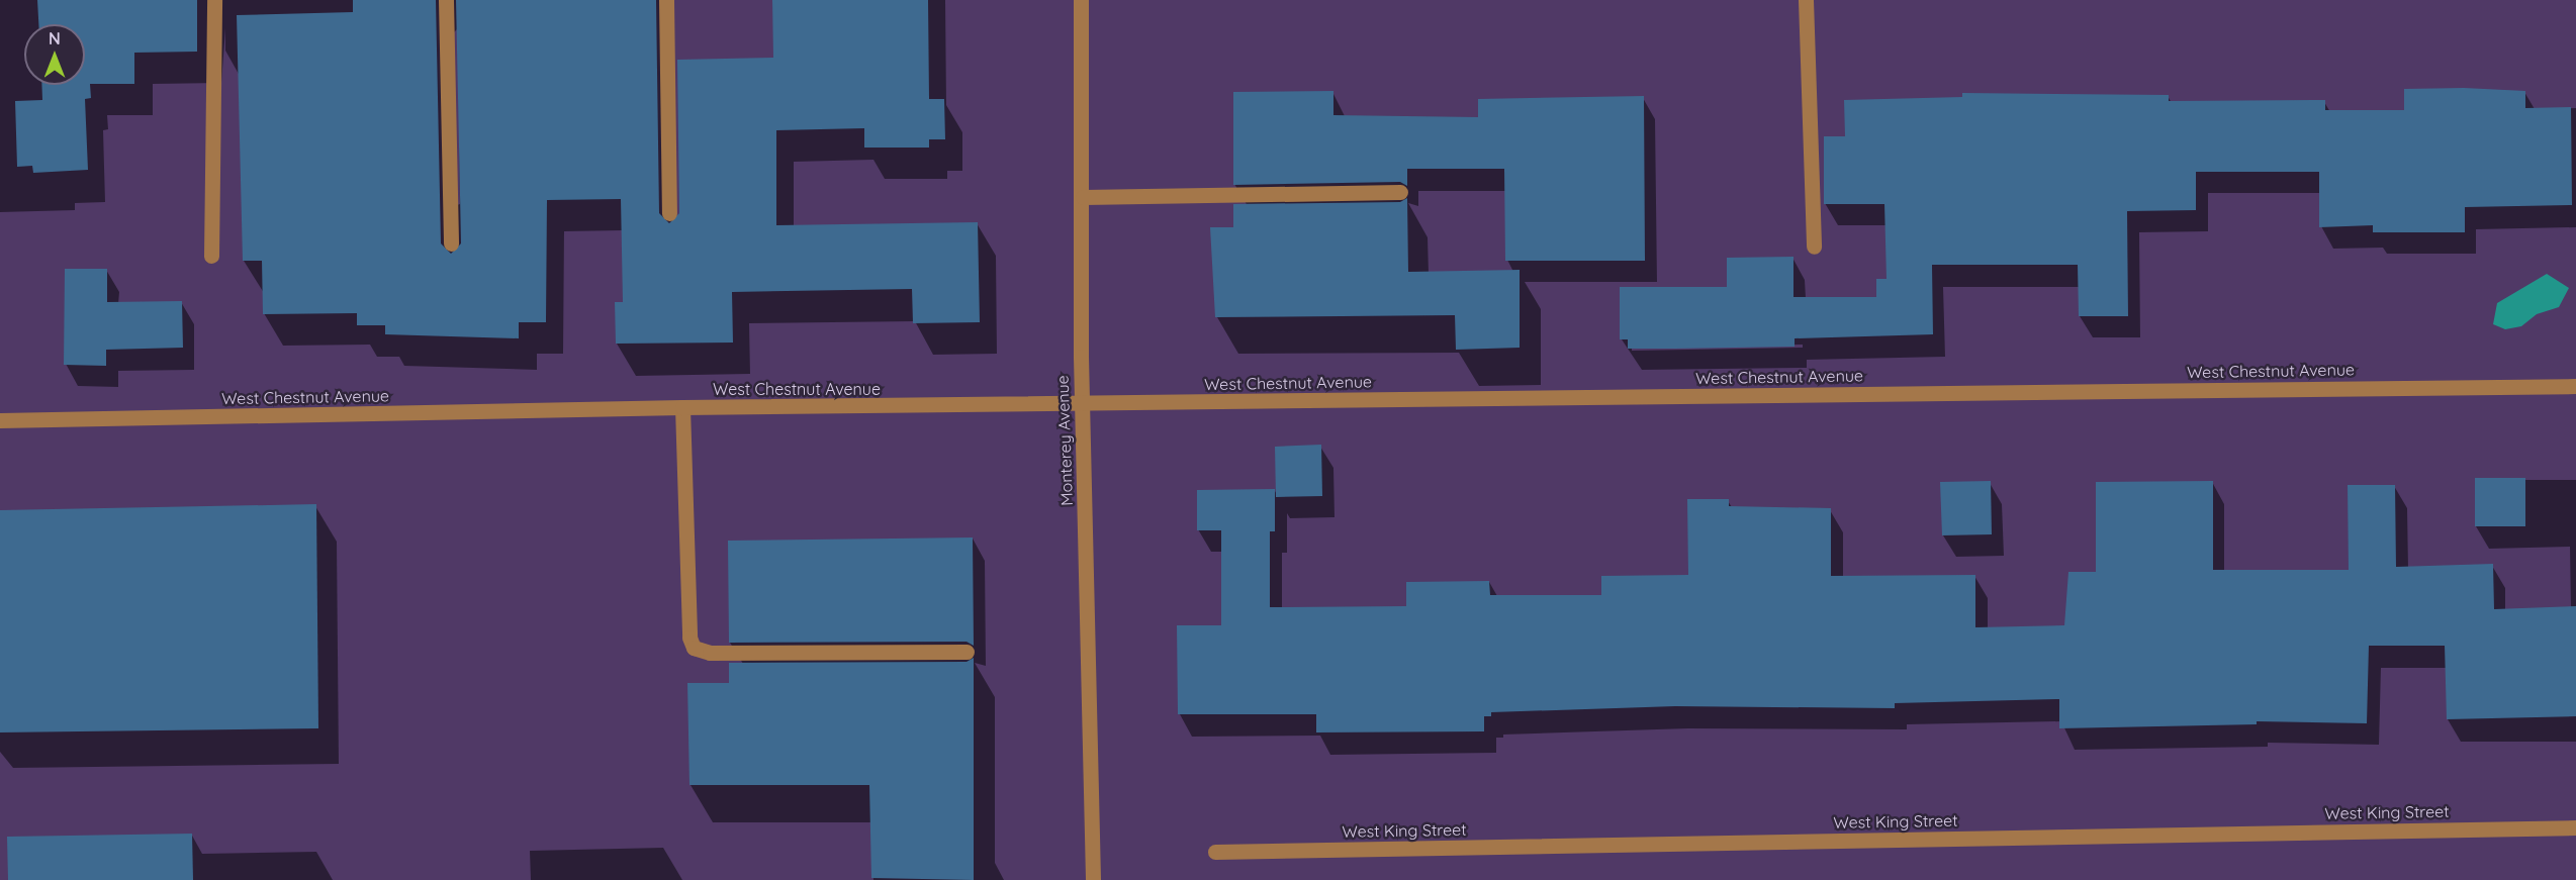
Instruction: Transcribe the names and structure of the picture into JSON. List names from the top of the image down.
{
  "streets": {
    "street": ["West Chestnut Avenue", "Monterey Avenue", "West King Street"]
  },
  "crossings": [
    ["West Chestnut Avenue", "Monterey Avenue"]
  ],
  "north": "top"
}
